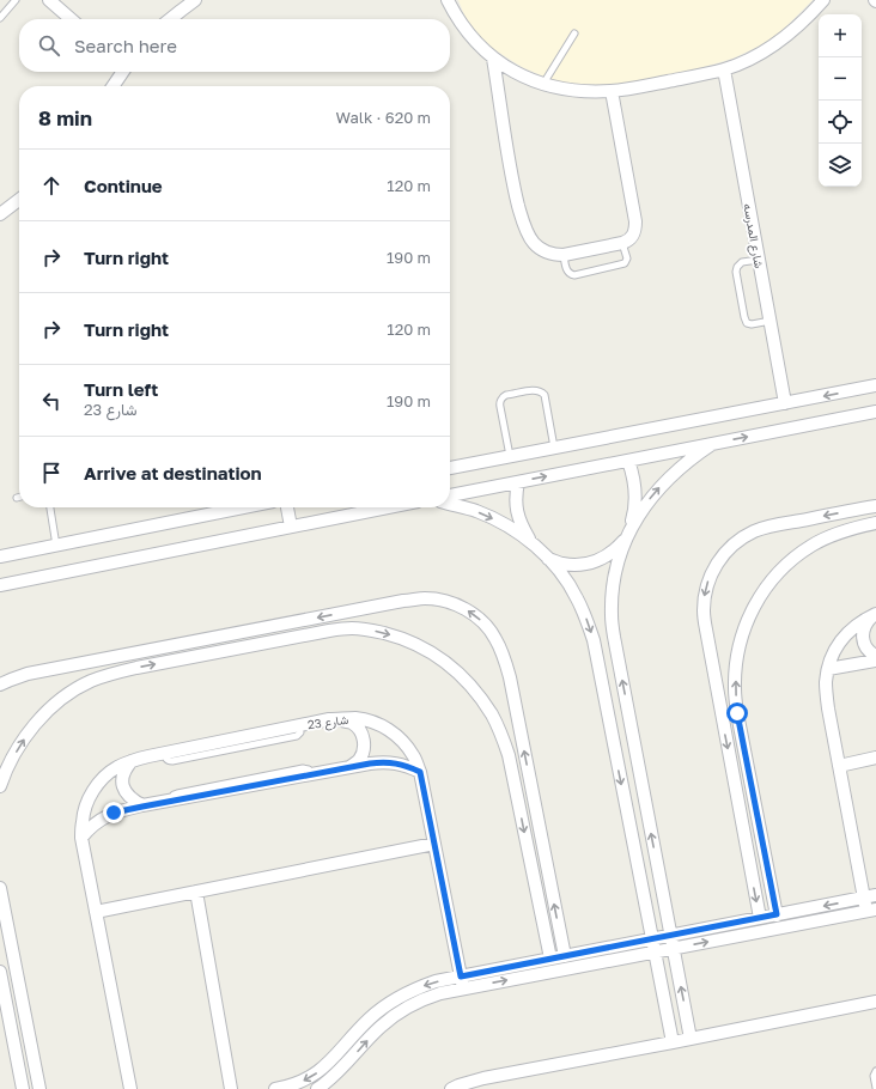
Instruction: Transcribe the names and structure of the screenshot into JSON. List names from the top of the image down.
{
  "streets": {
    "street": ["شارع المدرسه", "شارع 23"]
  },
  "page": {
    "map_buttons": ["+", "−"],
    "search": "Search here",
    "heading": ["8 min", "Walk · 620 m"],
    "list": [
      ["Continue", "120 m"],
      ["Turn right", "190 m"],
      ["Turn right", "120 m"],
      ["Turn left", "شارع 23", "190 m"],
      "Arrive at destination"
    ]
  }
}
